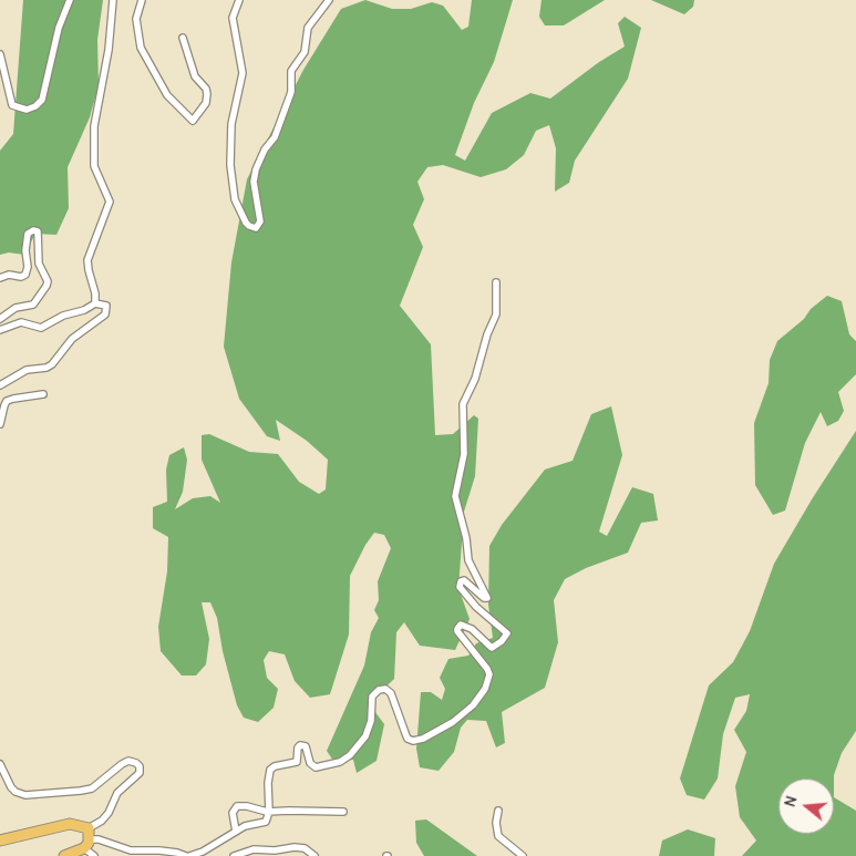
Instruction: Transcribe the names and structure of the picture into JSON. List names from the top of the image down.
{
  "north": "left"
}
